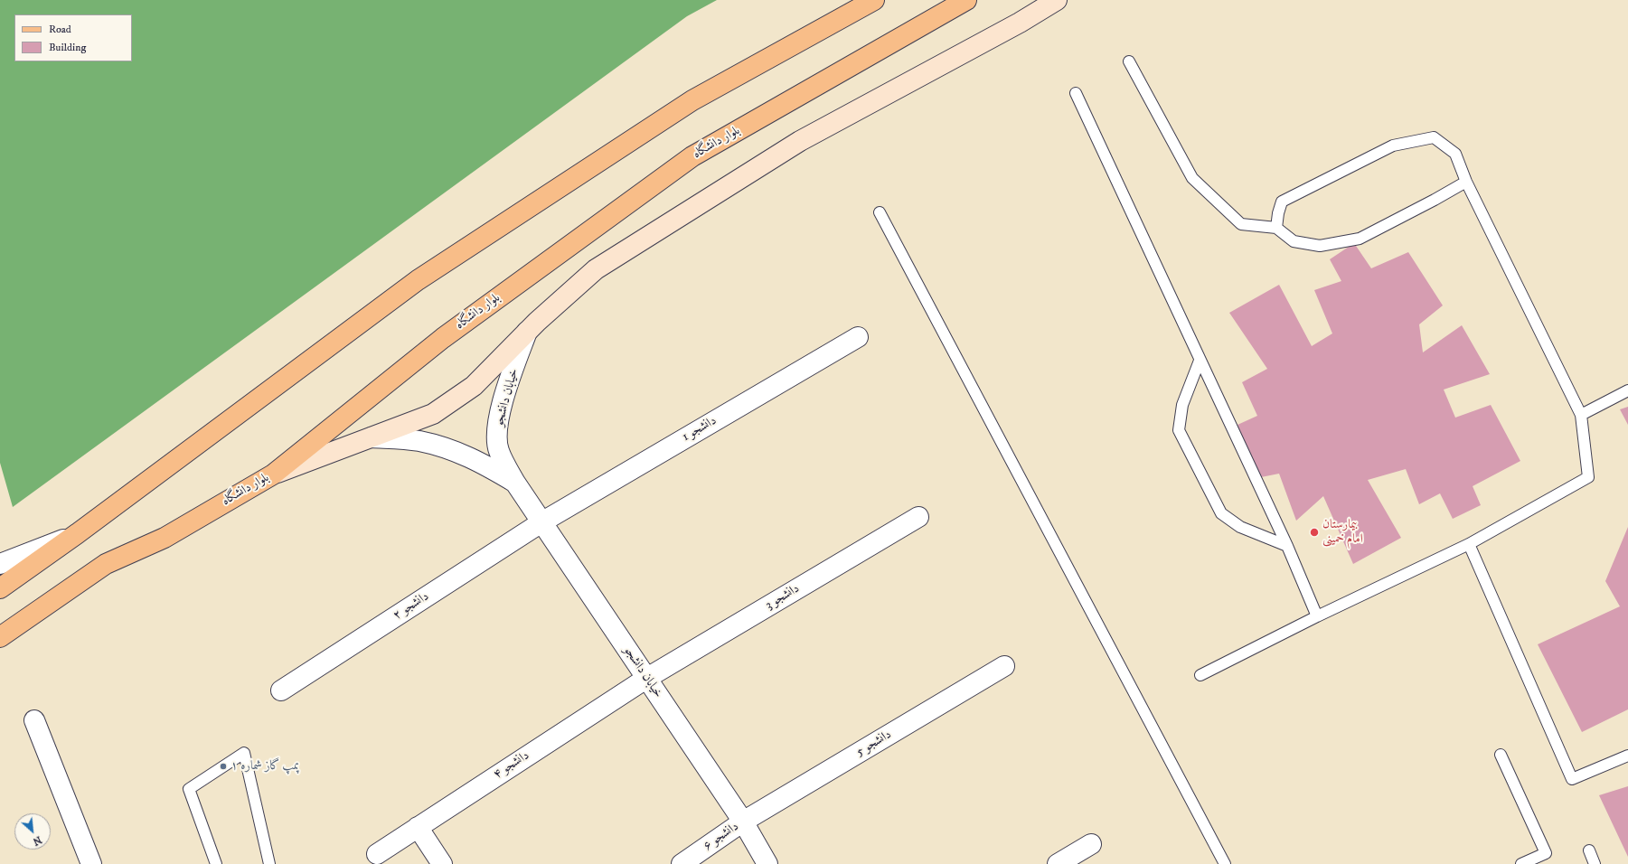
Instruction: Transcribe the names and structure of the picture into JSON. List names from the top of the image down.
{
  "streets": {
    "main road": ["بلوار دانشگاه"],
    "street": [
      "خیابان دانشجو",
      "دانشجو 1",
      "دانشجو 3",
      "دانشجو ۲",
      "دانشجو 5",
      "دانشجو ۴",
      "دانشجو ۶"
    ]
  },
  "crossings": [
    ["خیابان دانشجو", "دانشجو 1"],
    ["خیابان دانشجو", "دانشجو 3"],
    ["خیابان دانشجو", "دانشجو ۲"],
    ["خیابان دانشجو", "دانشجو 5"],
    ["خیابان دانشجو", "دانشجو ۴"],
    ["خیابان دانشجو", "دانشجو ۶"],
    ["دانشجو 1", "دانشجو ۲"],
    ["دانشجو 3", "دانشجو ۴"],
    ["دانشجو 5", "دانشجو ۶"]
  ],
  "places": ["بیمارستان امام خمینی", "پمپ گاز شماره ۱"],
  "legend": ["Road", "Building"],
  "north": "bottom right"
}
